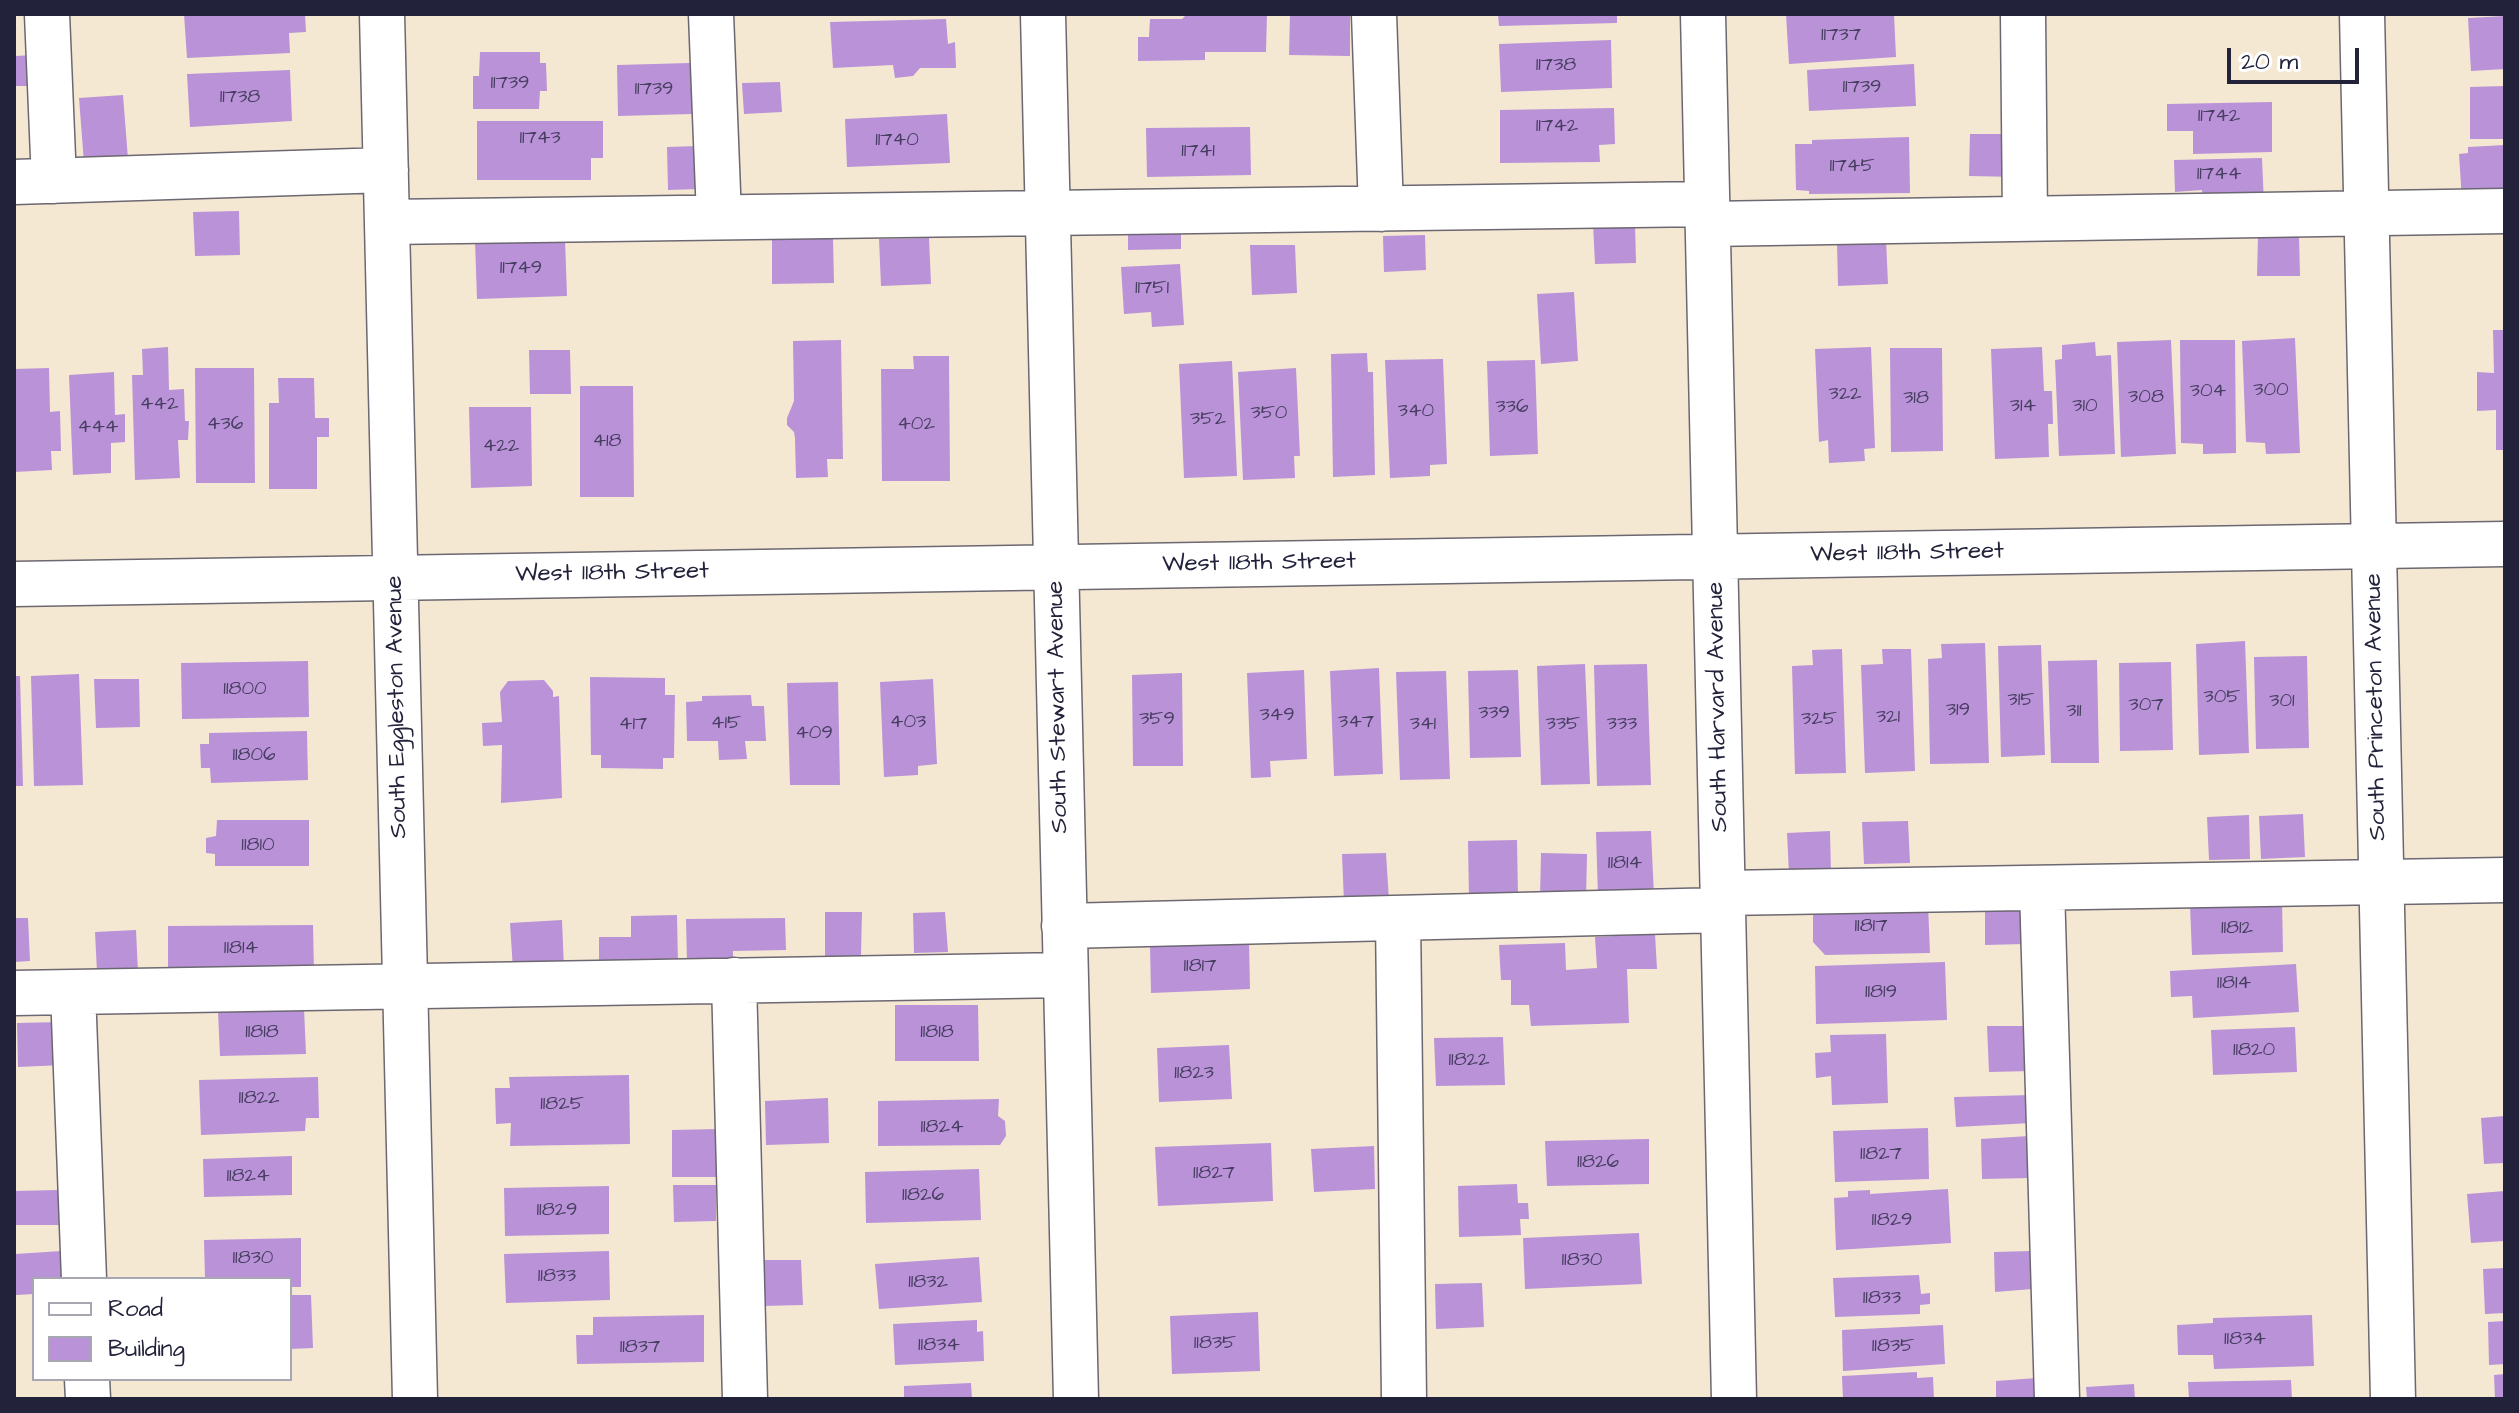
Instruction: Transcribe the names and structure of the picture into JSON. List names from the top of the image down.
{
  "streets": {
    "street": [
      "West 118th Street",
      "South Eggleston Avenue",
      "South Stewart Avenue",
      "South Harvard Avenue",
      "South Princeton Avenue"
    ]
  },
  "crossings": [
    ["West 118th Street", "South Eggleston Avenue"],
    ["West 118th Street", "South Stewart Avenue"],
    ["West 118th Street", "South Harvard Avenue"],
    ["West 118th Street", "South Princeton Avenue"]
  ],
  "house_numbers": [
    "11737",
    "11738",
    "11739",
    "11739",
    "11739",
    "11738",
    "11742",
    "11742",
    "11743",
    "11740",
    "11741",
    "11745",
    "11744",
    "11749",
    "11751",
    "300",
    "304",
    "322",
    "308",
    "318",
    "442",
    "314",
    "310",
    "336",
    "340",
    "350",
    "352",
    "436",
    "402",
    "444",
    "418",
    "422",
    "11800",
    "305",
    "315",
    "301",
    "307",
    "319",
    "311",
    "339",
    "349",
    "321",
    "359",
    "325",
    "403",
    "347",
    "415",
    "417",
    "341",
    "335",
    "333",
    "409",
    "11806",
    "11810",
    "11814",
    "11817",
    "11812",
    "11814",
    "11817",
    "11814",
    "11819",
    "11818",
    "11818",
    "11820",
    "11822",
    "11823",
    "11822",
    "11825",
    "11824",
    "11827",
    "11826",
    "11827",
    "11824",
    "11826",
    "11829",
    "11829",
    "11830",
    "11830",
    "11833",
    "11832",
    "11833",
    "11834",
    "11835",
    "11834",
    "11835",
    "11837"
  ],
  "legend": ["Road", "Building"],
  "scale_bar": "20 m"
}
